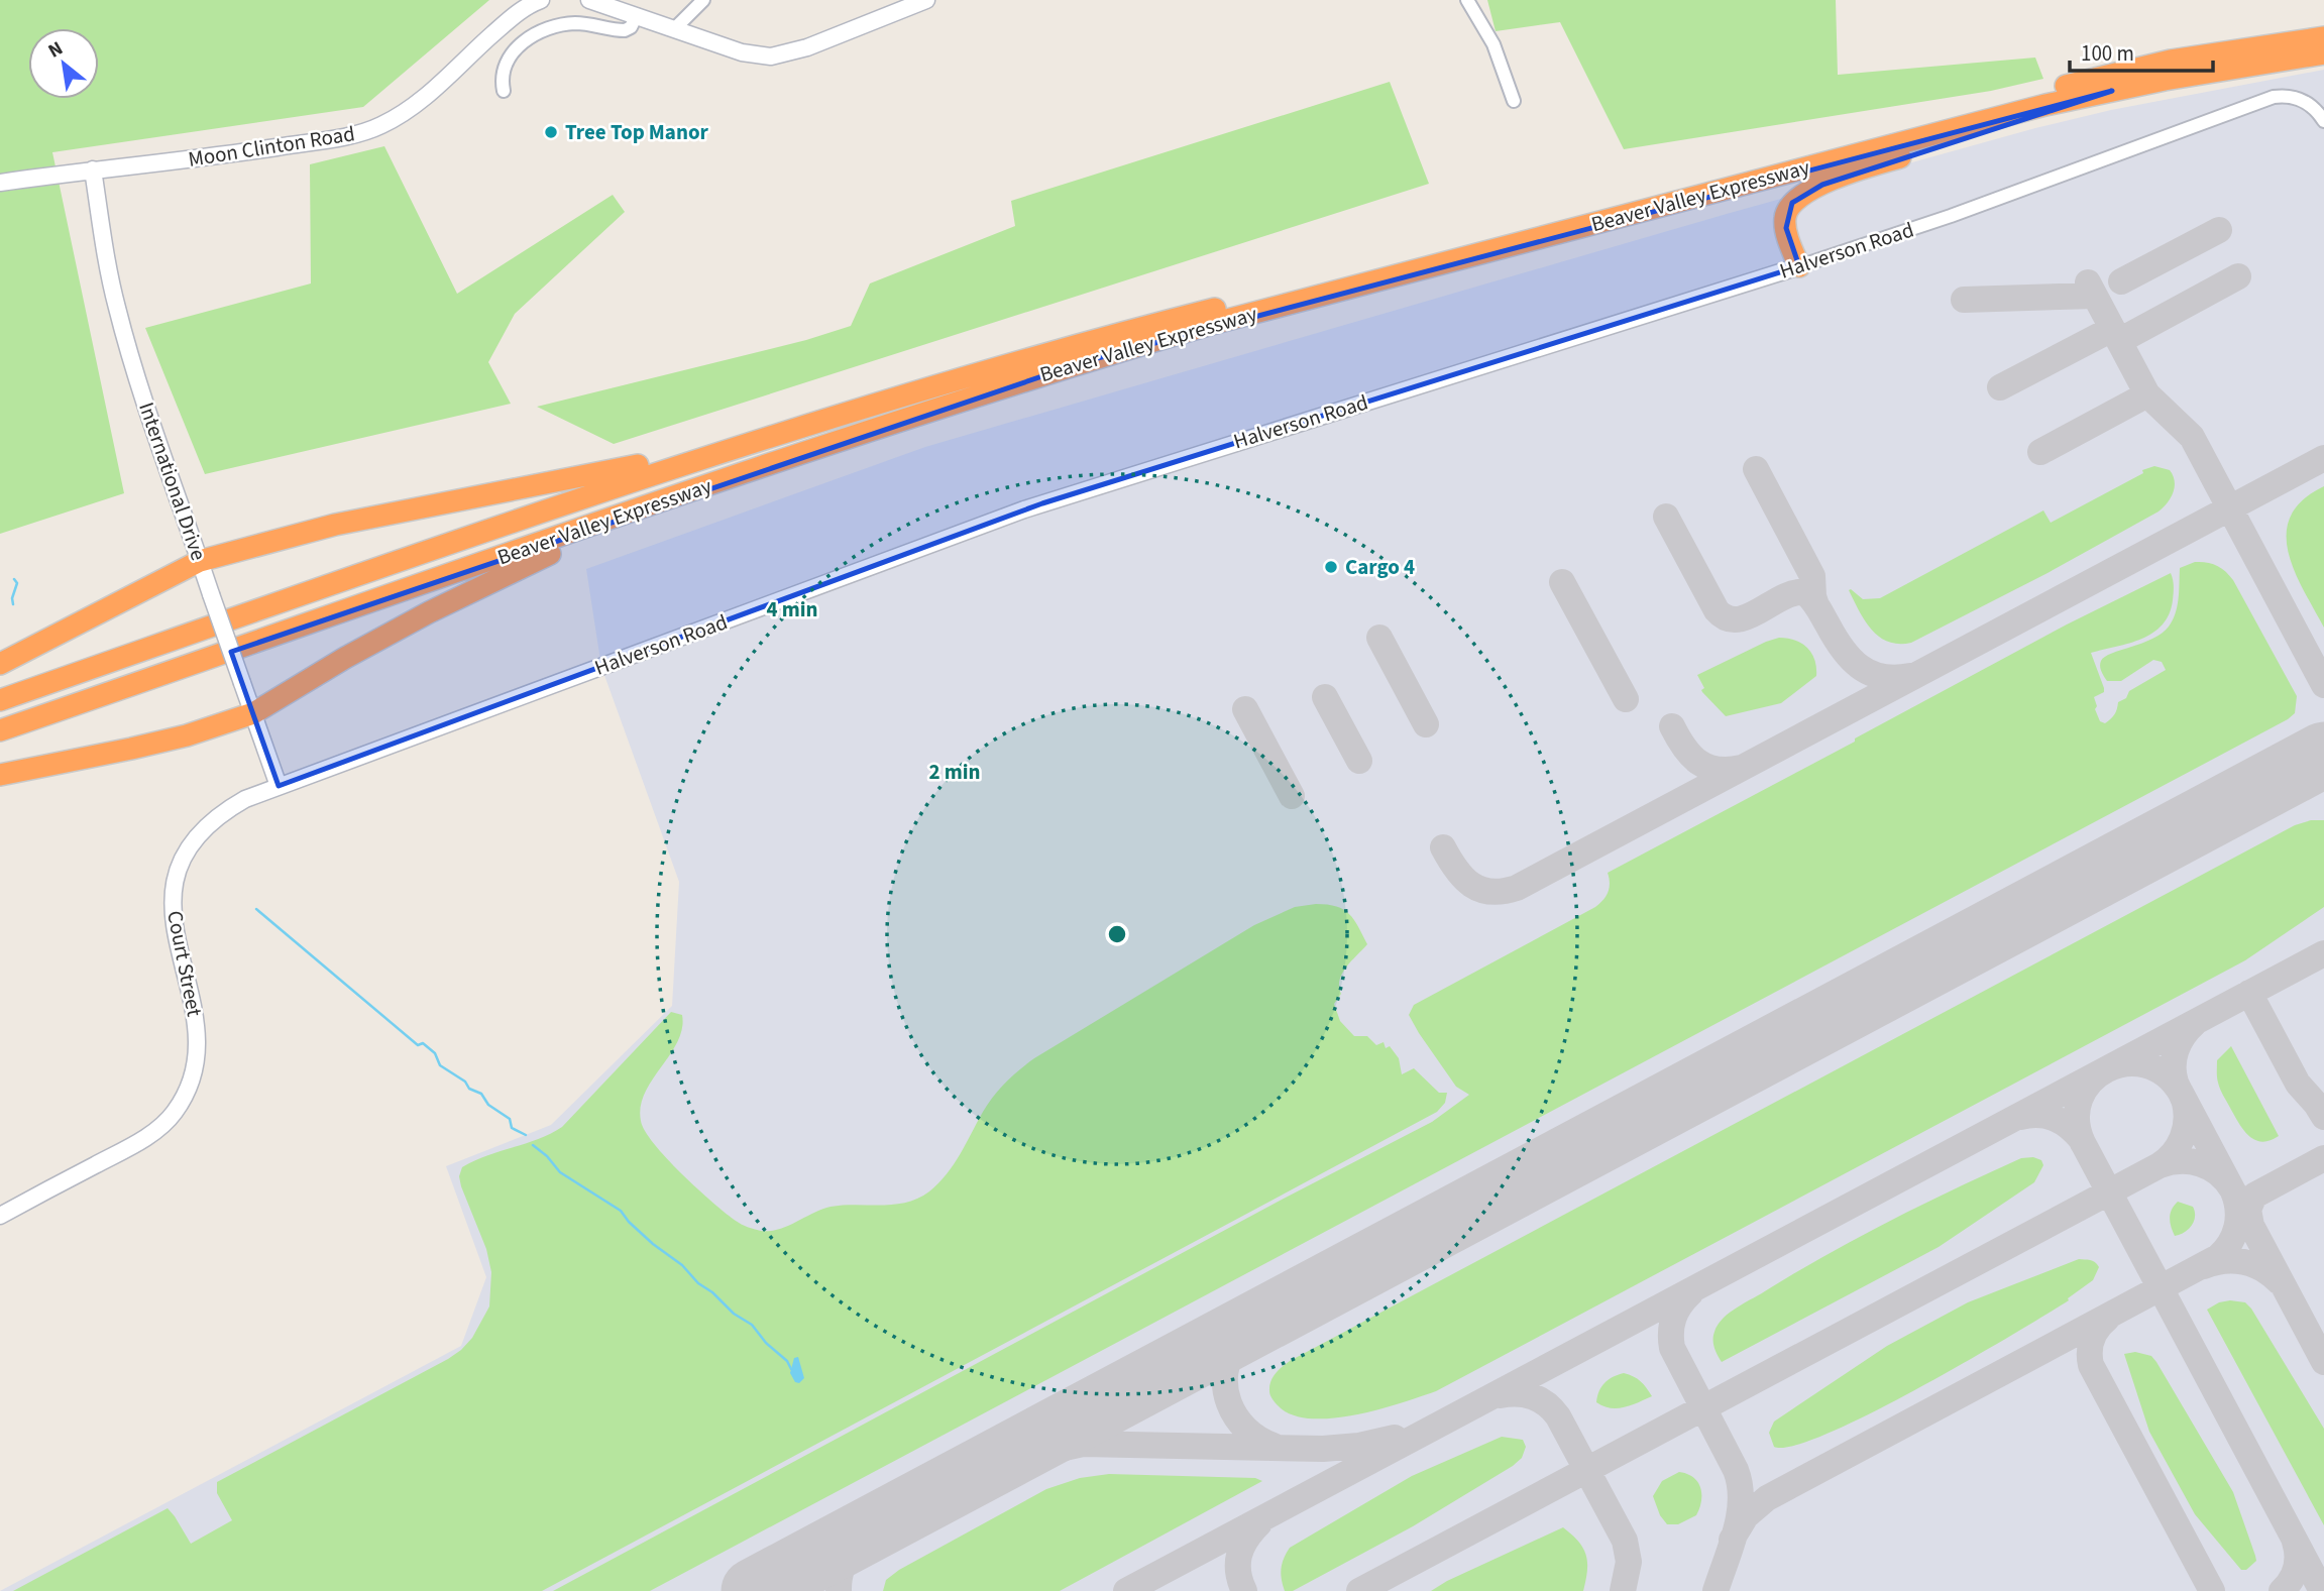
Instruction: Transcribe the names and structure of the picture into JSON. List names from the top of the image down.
{
  "streets": {
    "highway": ["Beaver Valley Expressway"],
    "street": [
      "Moon Clinton Road",
      "Halverson Road",
      "International Drive",
      "Court Street"
    ]
  },
  "crossings": [
    ["Moon Clinton Road", "International Drive"],
    ["Halverson Road", "International Drive"],
    ["Halverson Road", "Court Street"],
    ["International Drive", "Court Street"]
  ],
  "places": ["Tree Top Manor", "Cargo 4"],
  "scale_bar": "100 m",
  "north": "top left",
  "rings": ["4 min", "2 min"]
}
